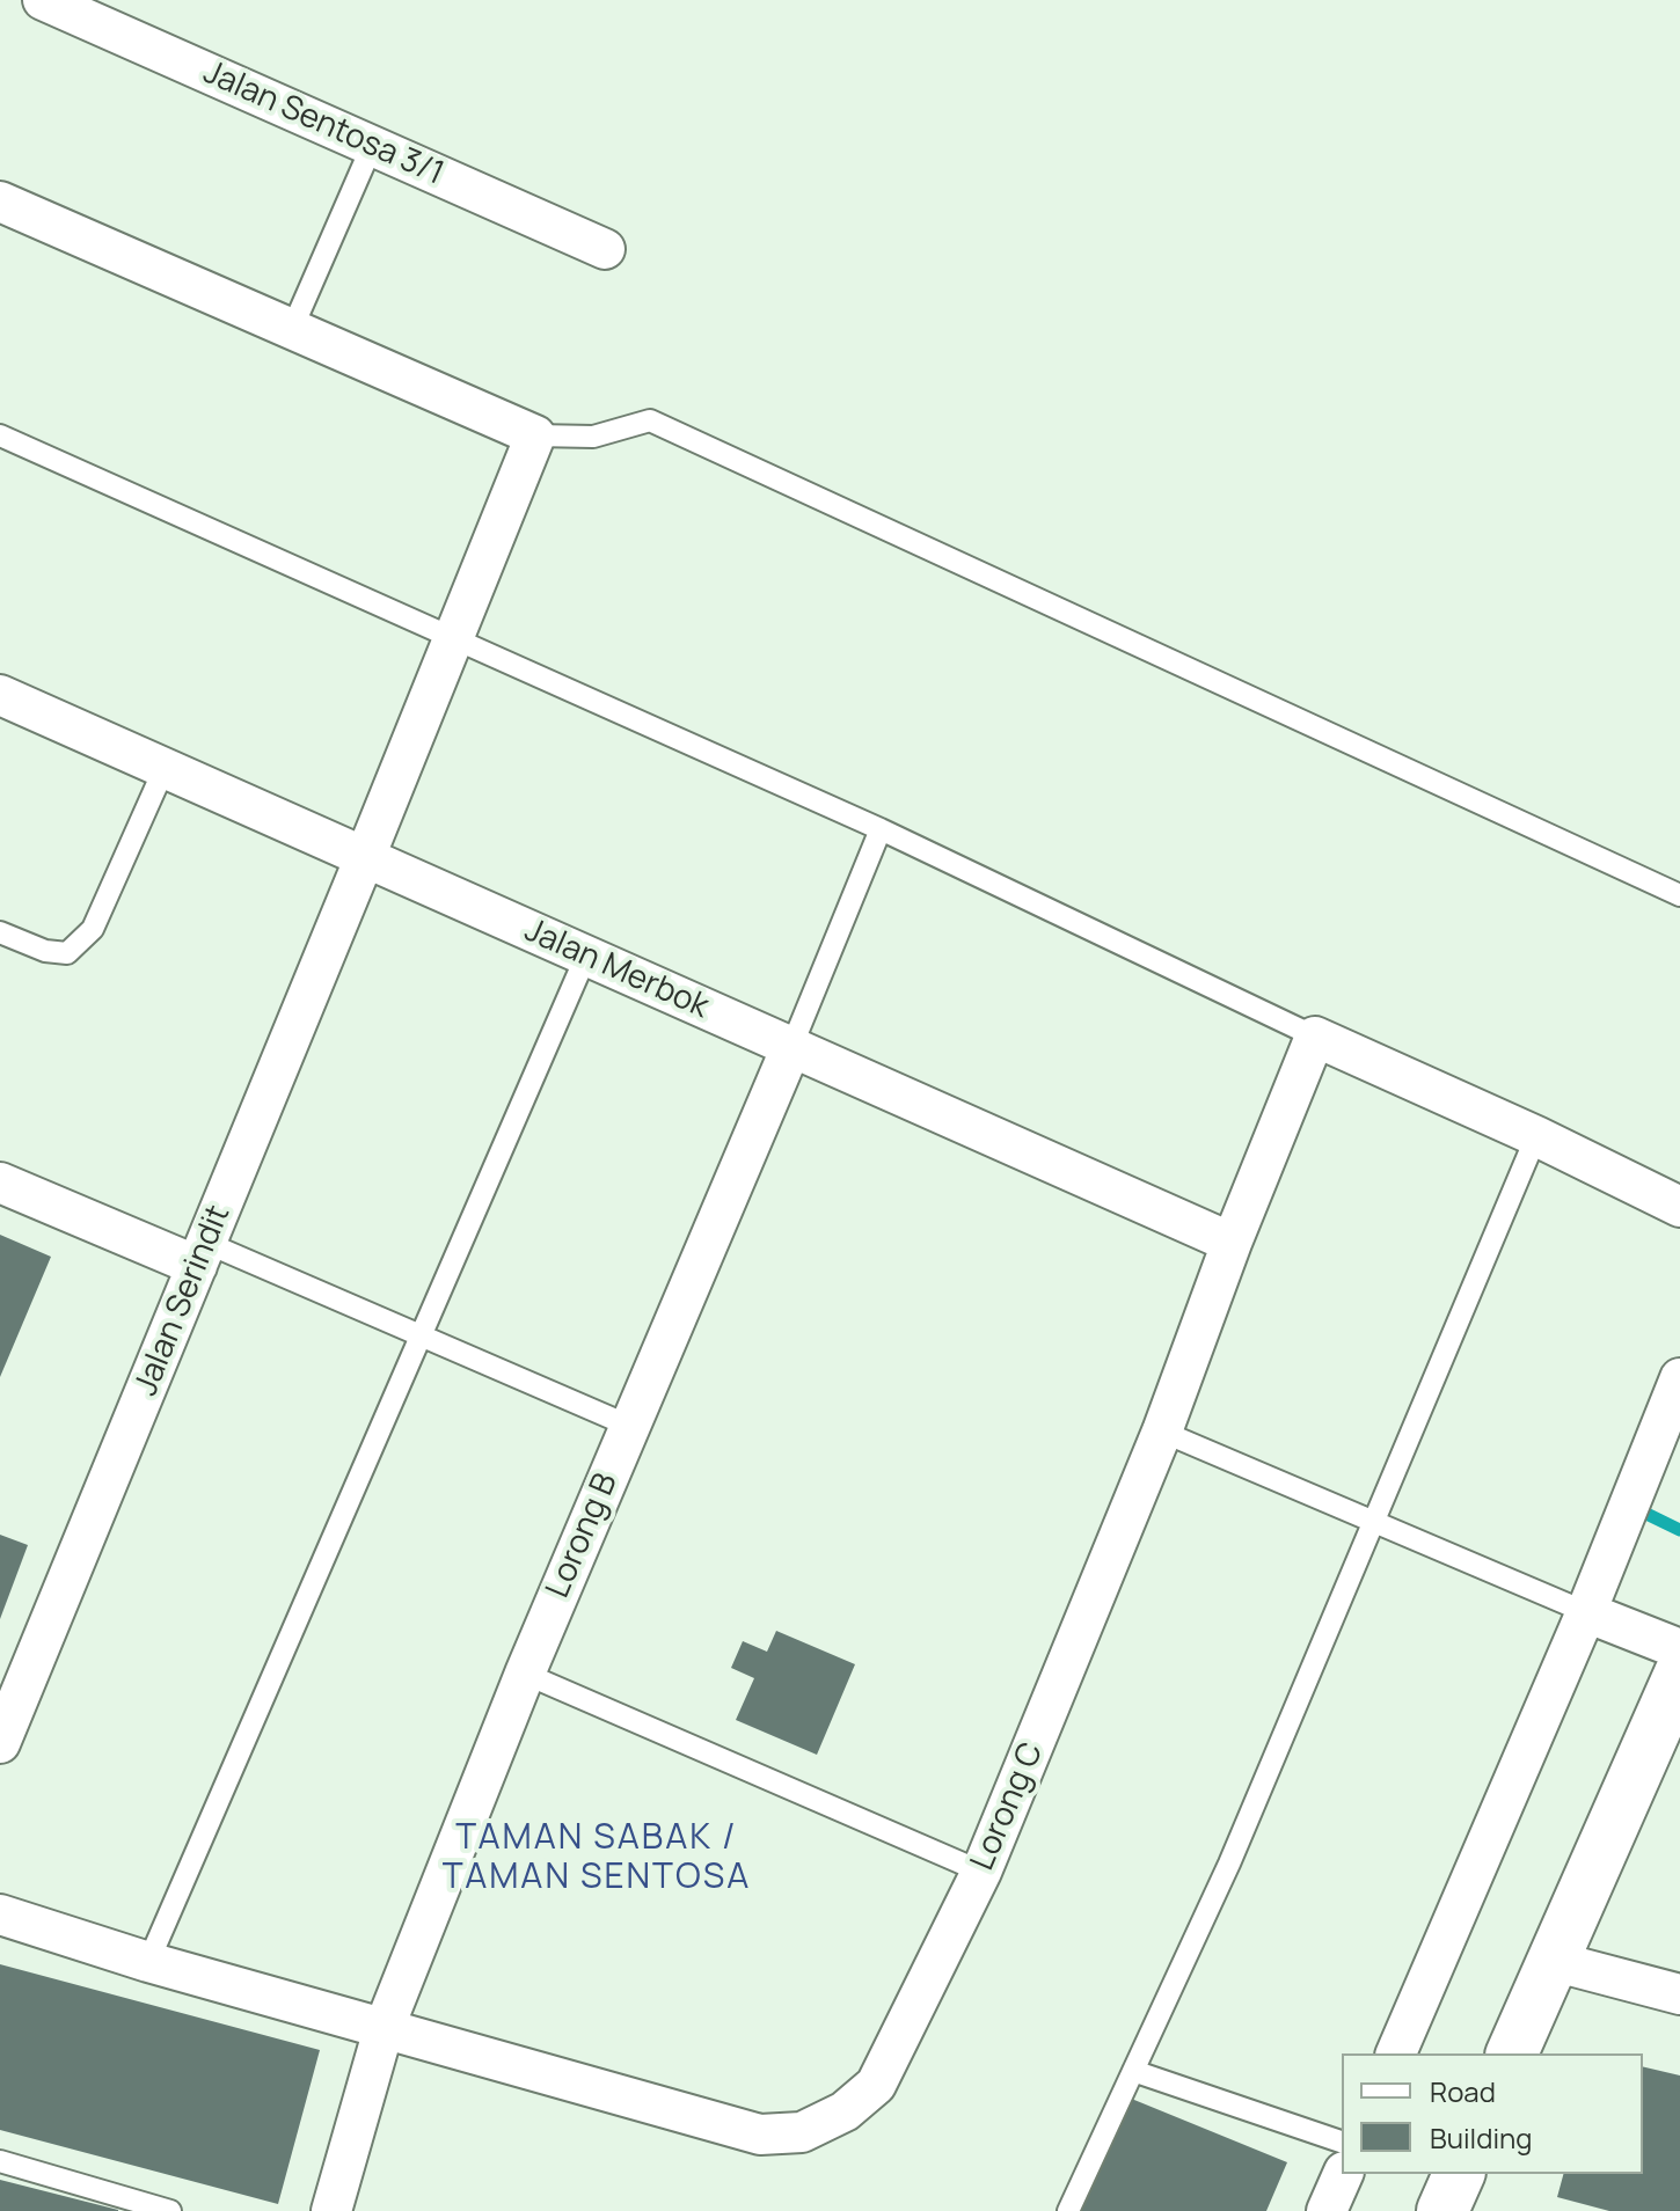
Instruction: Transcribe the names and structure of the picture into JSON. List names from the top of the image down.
{
  "streets": {
    "street": [
      "Jalan Sentosa 3/1",
      "Jalan Merbok",
      "Jalan Serindit",
      "Lorong B",
      "Lorong C"
    ]
  },
  "crossings": [
    ["Jalan Merbok", "Jalan Serindit"],
    ["Jalan Merbok", "Lorong B"],
    ["Jalan Merbok", "Lorong C"],
    ["Lorong B", "Lorong C"]
  ],
  "districts": ["TAMAN SABAK / TAMAN SENTOSA"],
  "legend": ["Road", "Building"]
}
